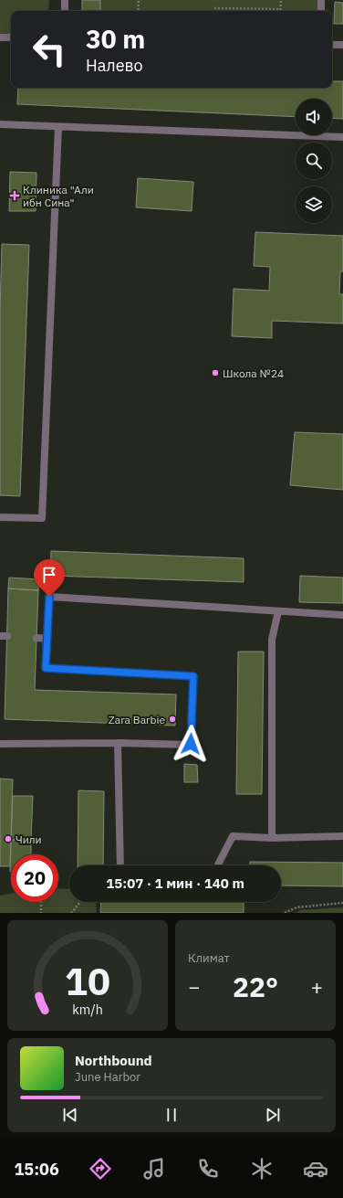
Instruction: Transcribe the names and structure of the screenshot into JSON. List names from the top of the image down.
{
  "places": {
    "health": ["Клиника \"Али ибн Сина\""],
    "other": ["Школа №24", "Zara Barbie", "Чили"]
  },
  "page": {
    "turn": ["30 m", "Налево"],
    "limit": "20",
    "trip": "15:07 · 1 мин · 140 m",
    "tile": "Климат",
    "heat": ["−", "22°", "+"],
    "song": ["Northbound", "June Harbor"],
    "tabs": "15:06",
    "gauge": ["10", "km/h"]
  }
}
